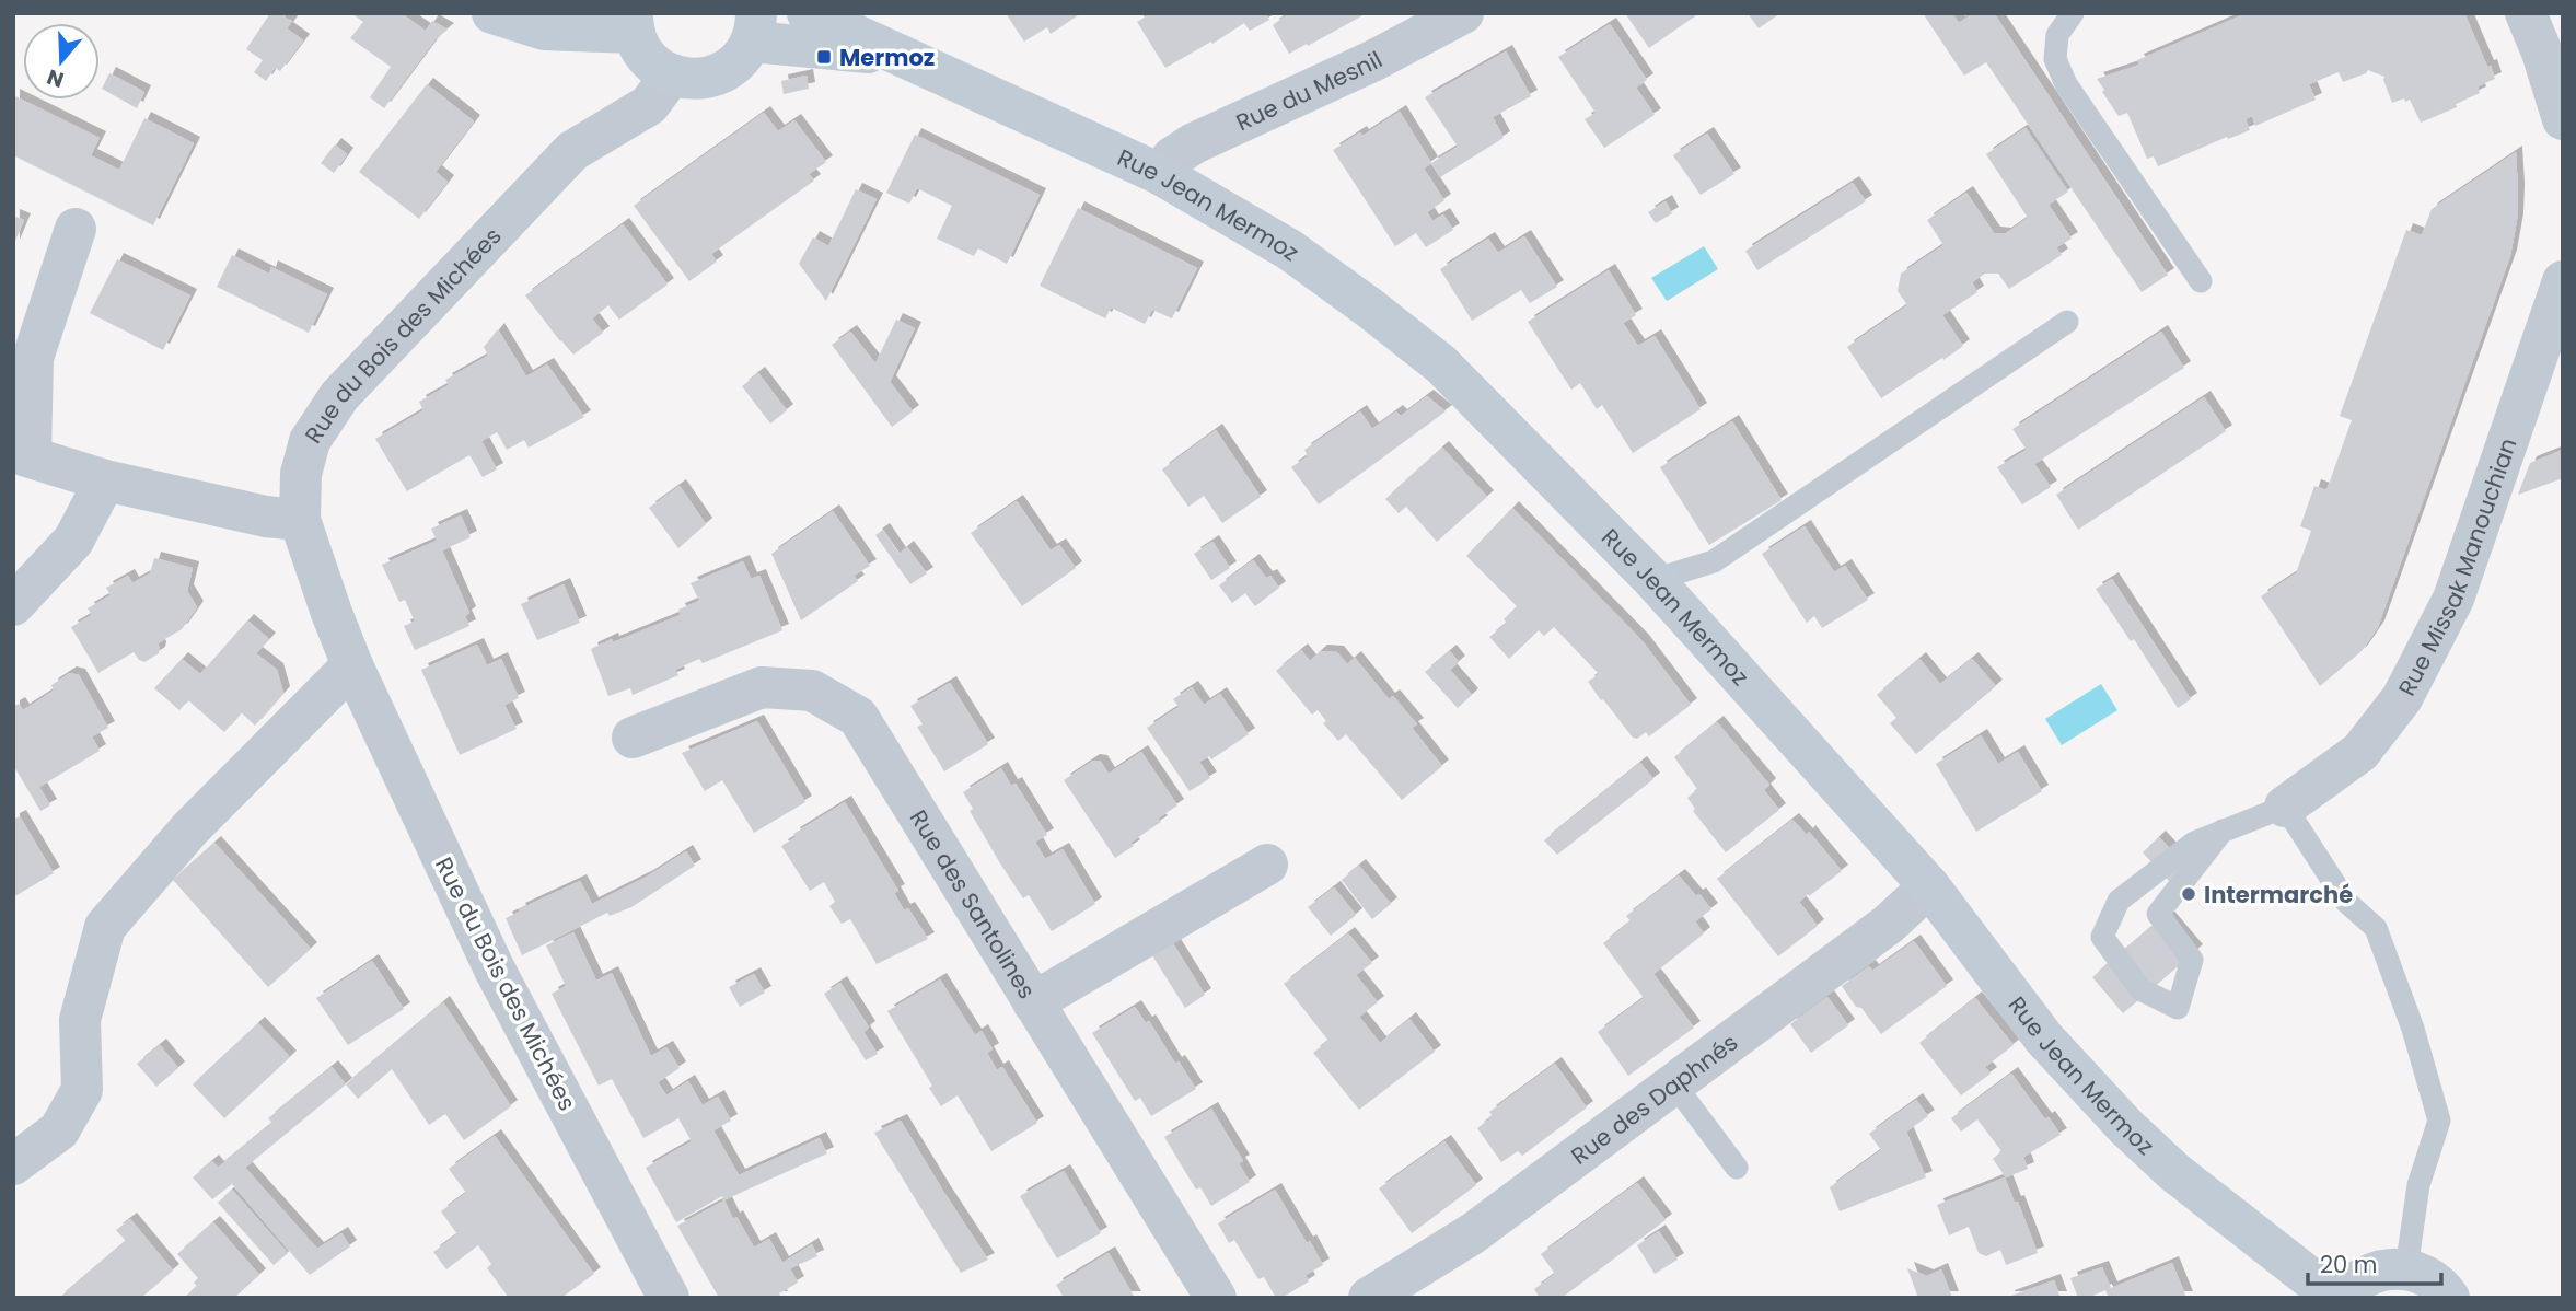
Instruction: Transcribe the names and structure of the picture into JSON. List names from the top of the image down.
{
  "streets": {
    "street": [
      "Rue du Mesnil",
      "Rue Jean Mermoz",
      "Rue du Bois des Michées",
      "Rue Missak Manouchian",
      "Rue des Santolines",
      "Rue des Daphnés"
    ]
  },
  "crossings": [
    ["Rue du Mesnil", "Rue Jean Mermoz"],
    ["Rue Jean Mermoz", "Rue des Daphnés"]
  ],
  "places": {
    "transit": ["Mermoz"],
    "other": ["Intermarché"]
  },
  "scale_bar": "20 m",
  "north": "bottom"
}
